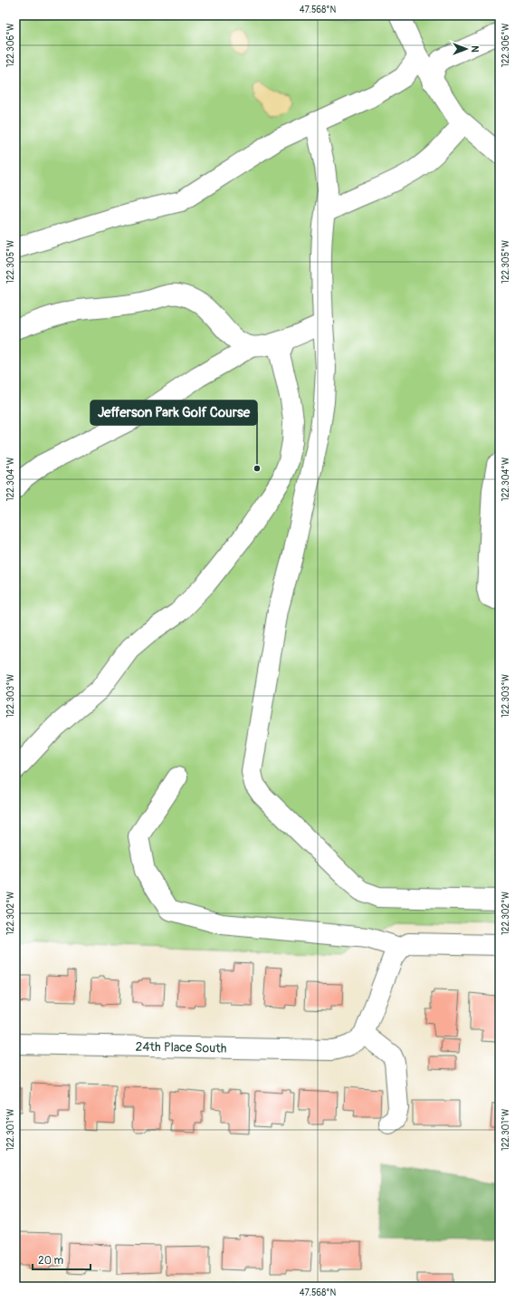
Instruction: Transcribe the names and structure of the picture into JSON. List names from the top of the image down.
{
  "streets": {
    "street": ["24th Place South"]
  },
  "places": ["Jefferson Park Golf Course"],
  "scale_bar": "20 m",
  "north": "right",
  "coordinates": [
    "47.568°N",
    "122.306°W",
    "122.305°W",
    "122.304°W",
    "122.303°W",
    "122.302°W",
    "122.301°W"
  ]
}
